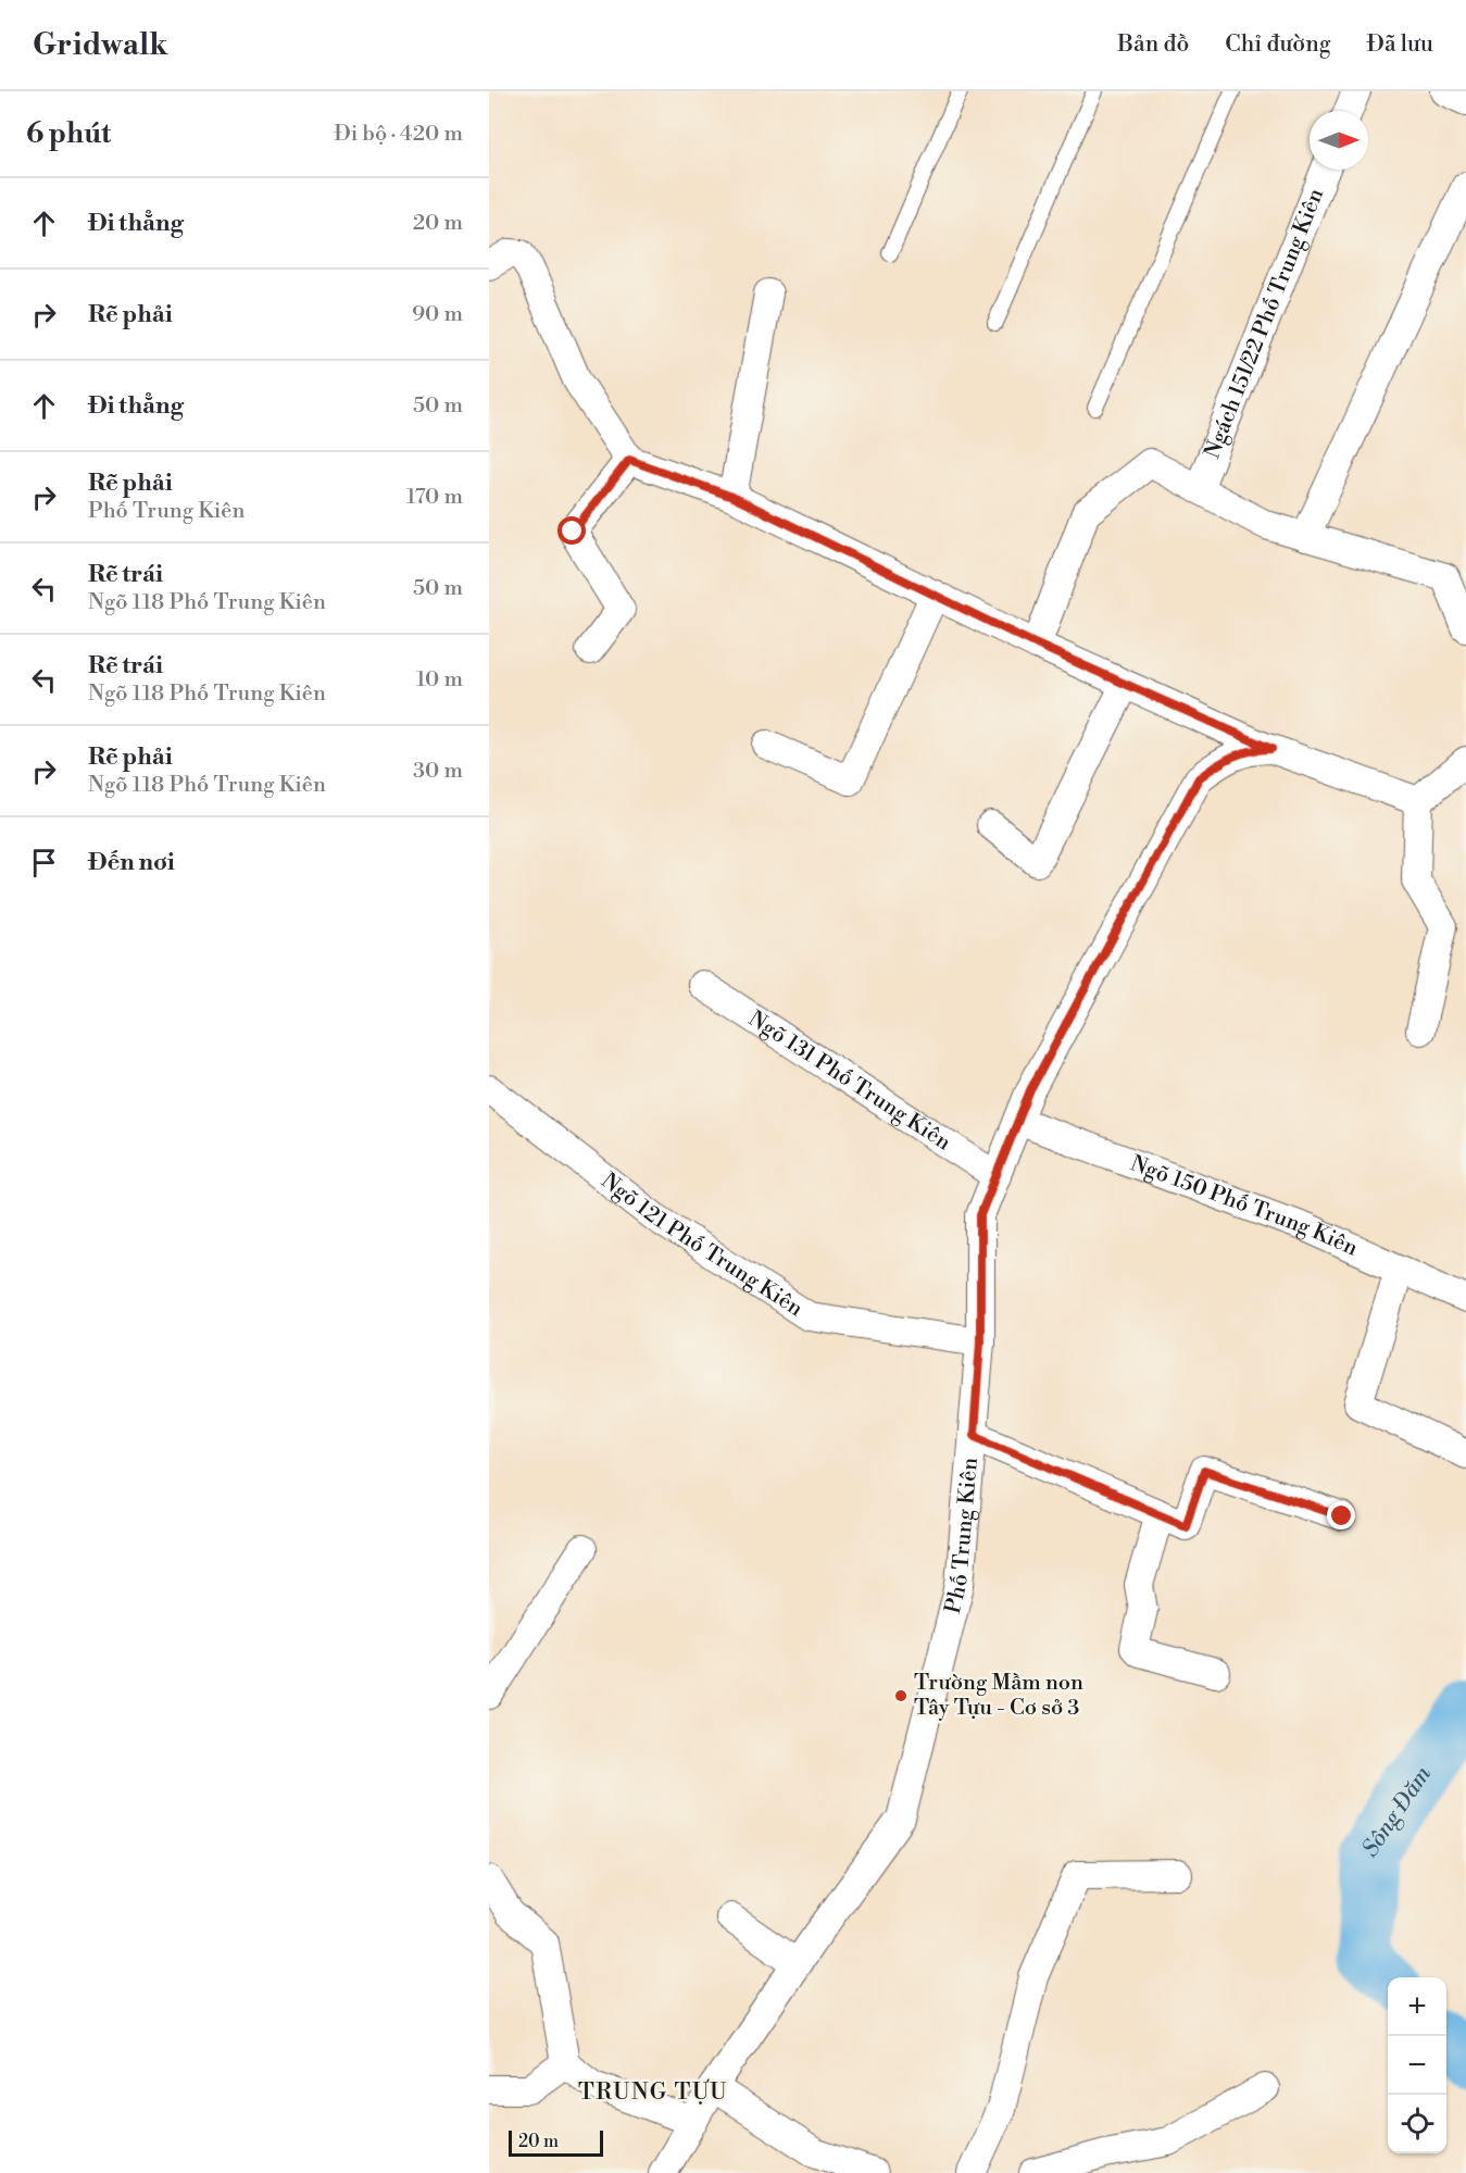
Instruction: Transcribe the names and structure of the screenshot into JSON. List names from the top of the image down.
{
  "streets": {
    "street": [
      "Ngách 151/22 Phố Trung Kiên",
      "Ngõ 131 Phố Trung Kiên",
      "Ngõ 150 Phố Trung Kiên",
      "Ngõ 121 Phố Trung Kiên",
      "Phố Trung Kiên"
    ]
  },
  "crossings": [
    ["Ngõ 131 Phố Trung Kiên", "Phố Trung Kiên"],
    ["Ngõ 150 Phố Trung Kiên", "Phố Trung Kiên"],
    ["Ngõ 121 Phố Trung Kiên", "Phố Trung Kiên"]
  ],
  "districts": ["TRUNG TỰU"],
  "water": ["Sông Đăm"],
  "places": ["Trường Mầm non Tây Tựu - Cơ sở 3"],
  "scale_bar": "20 m",
  "north": "right",
  "page": {
    "header": "Gridwalk",
    "nav": ["Bản đồ", "Chỉ đường", "Đã lưu"],
    "heading": ["6 phút", "Đi bộ · 420 m"],
    "list": [
      ["Đi thẳng", "20 m"],
      ["Rẽ phải", "90 m"],
      ["Đi thẳng", "50 m"],
      ["Rẽ phải", "Phố Trung Kiên", "170 m"],
      ["Rẽ trái", "Ngõ 118 Phố Trung Kiên", "50 m"],
      ["Rẽ trái", "Ngõ 118 Phố Trung Kiên", "10 m"],
      ["Rẽ phải", "Ngõ 118 Phố Trung Kiên", "30 m"],
      "Đến nơi"
    ],
    "map_buttons": ["+", "−"],
    "scale": "20 m"
  }
}
